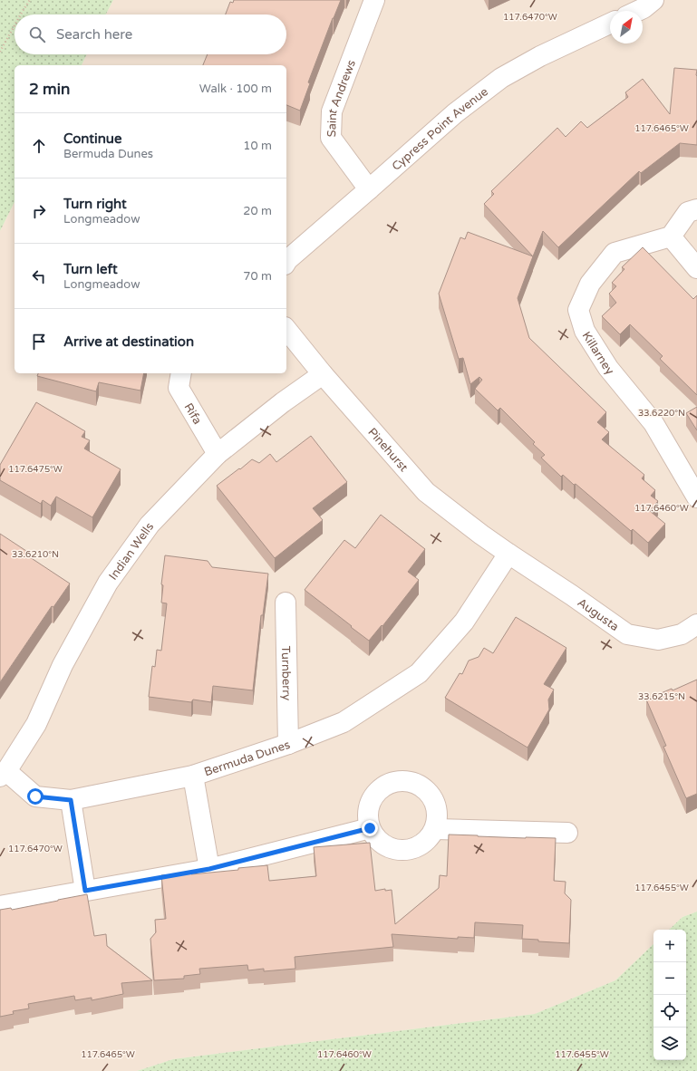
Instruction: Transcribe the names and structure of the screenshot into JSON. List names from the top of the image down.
{
  "streets": {
    "street": [
      "Saint Andrews",
      "Cypress Point Avenue",
      "Killarney",
      "Rifa",
      "Pinehurst",
      "Indian Wells",
      "Augusta",
      "Turnberry",
      "Bermuda Dunes"
    ]
  },
  "crossings": [
    ["Saint Andrews", "Cypress Point Avenue"],
    ["Rifa", "Indian Wells"],
    ["Pinehurst", "Indian Wells"],
    ["Pinehurst", "Augusta"],
    ["Pinehurst", "Bermuda Dunes"],
    ["Indian Wells", "Bermuda Dunes"],
    ["Augusta", "Bermuda Dunes"],
    ["Turnberry", "Bermuda Dunes"]
  ],
  "north": "top right",
  "page": {
    "search": "Search here",
    "heading": ["2 min", "Walk · 100 m"],
    "list": [
      ["Continue", "Bermuda Dunes", "10 m"],
      ["Turn right", "Longmeadow", "20 m"],
      ["Turn left", "Longmeadow", "70 m"],
      "Arrive at destination"
    ],
    "map_buttons": ["+", "−"]
  },
  "coordinates": [
    "117.6470°W",
    "117.6465°W",
    "33.6220°N",
    "117.6475°W",
    "117.6460°W",
    "33.6210°N",
    "33.6215°N",
    "117.6455°W"
  ]
}
